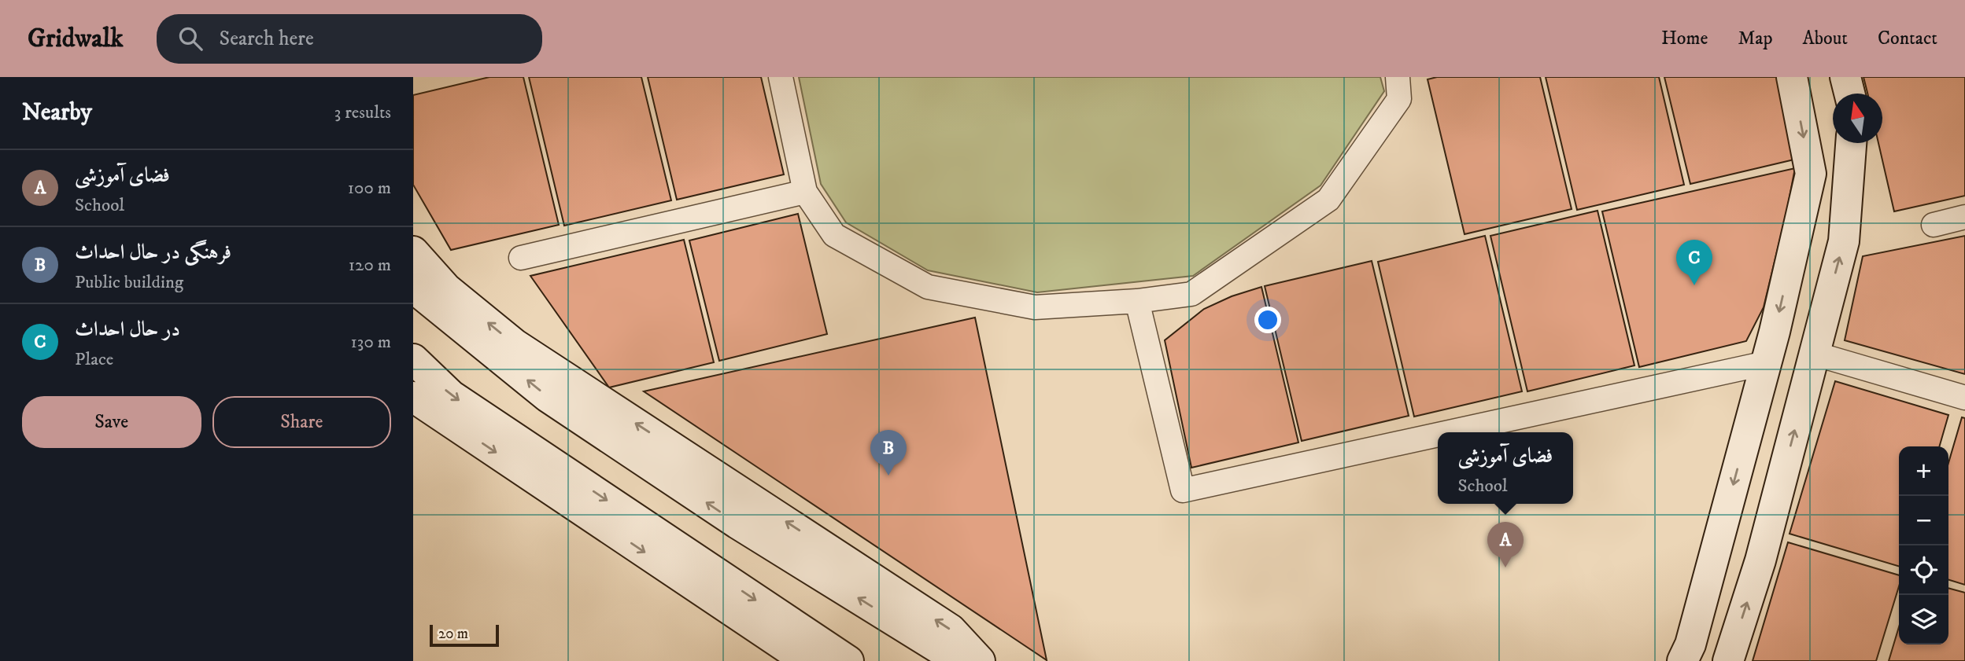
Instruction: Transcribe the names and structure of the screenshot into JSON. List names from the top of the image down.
{
  "scale_bar": "20 m",
  "north": "top",
  "page": {
    "header": "Gridwalk",
    "search": "Search here",
    "nav": [
      "Home",
      "Map",
      "About",
      "Contact"
    ],
    "heading": ["Nearby", "3 results"],
    "list": [
      {
        "mark": "A",
        "name": "فضای آموزشی",
        "note": "School",
        "value": "100 m"
      },
      {
        "mark": "B",
        "name": "فرهنگی در حال احداث",
        "note": "Public building",
        "value": "120 m"
      },
      {
        "mark": "C",
        "name": "در حال احداث",
        "note": "Place",
        "value": "130 m"
      }
    ],
    "pins": ["C", "B", "A"],
    "buttons": ["Save", "Share"],
    "popup": ["فضای آموزشی", "School"],
    "map_buttons": ["+", "−"],
    "scale": "20 m"
  }
}
